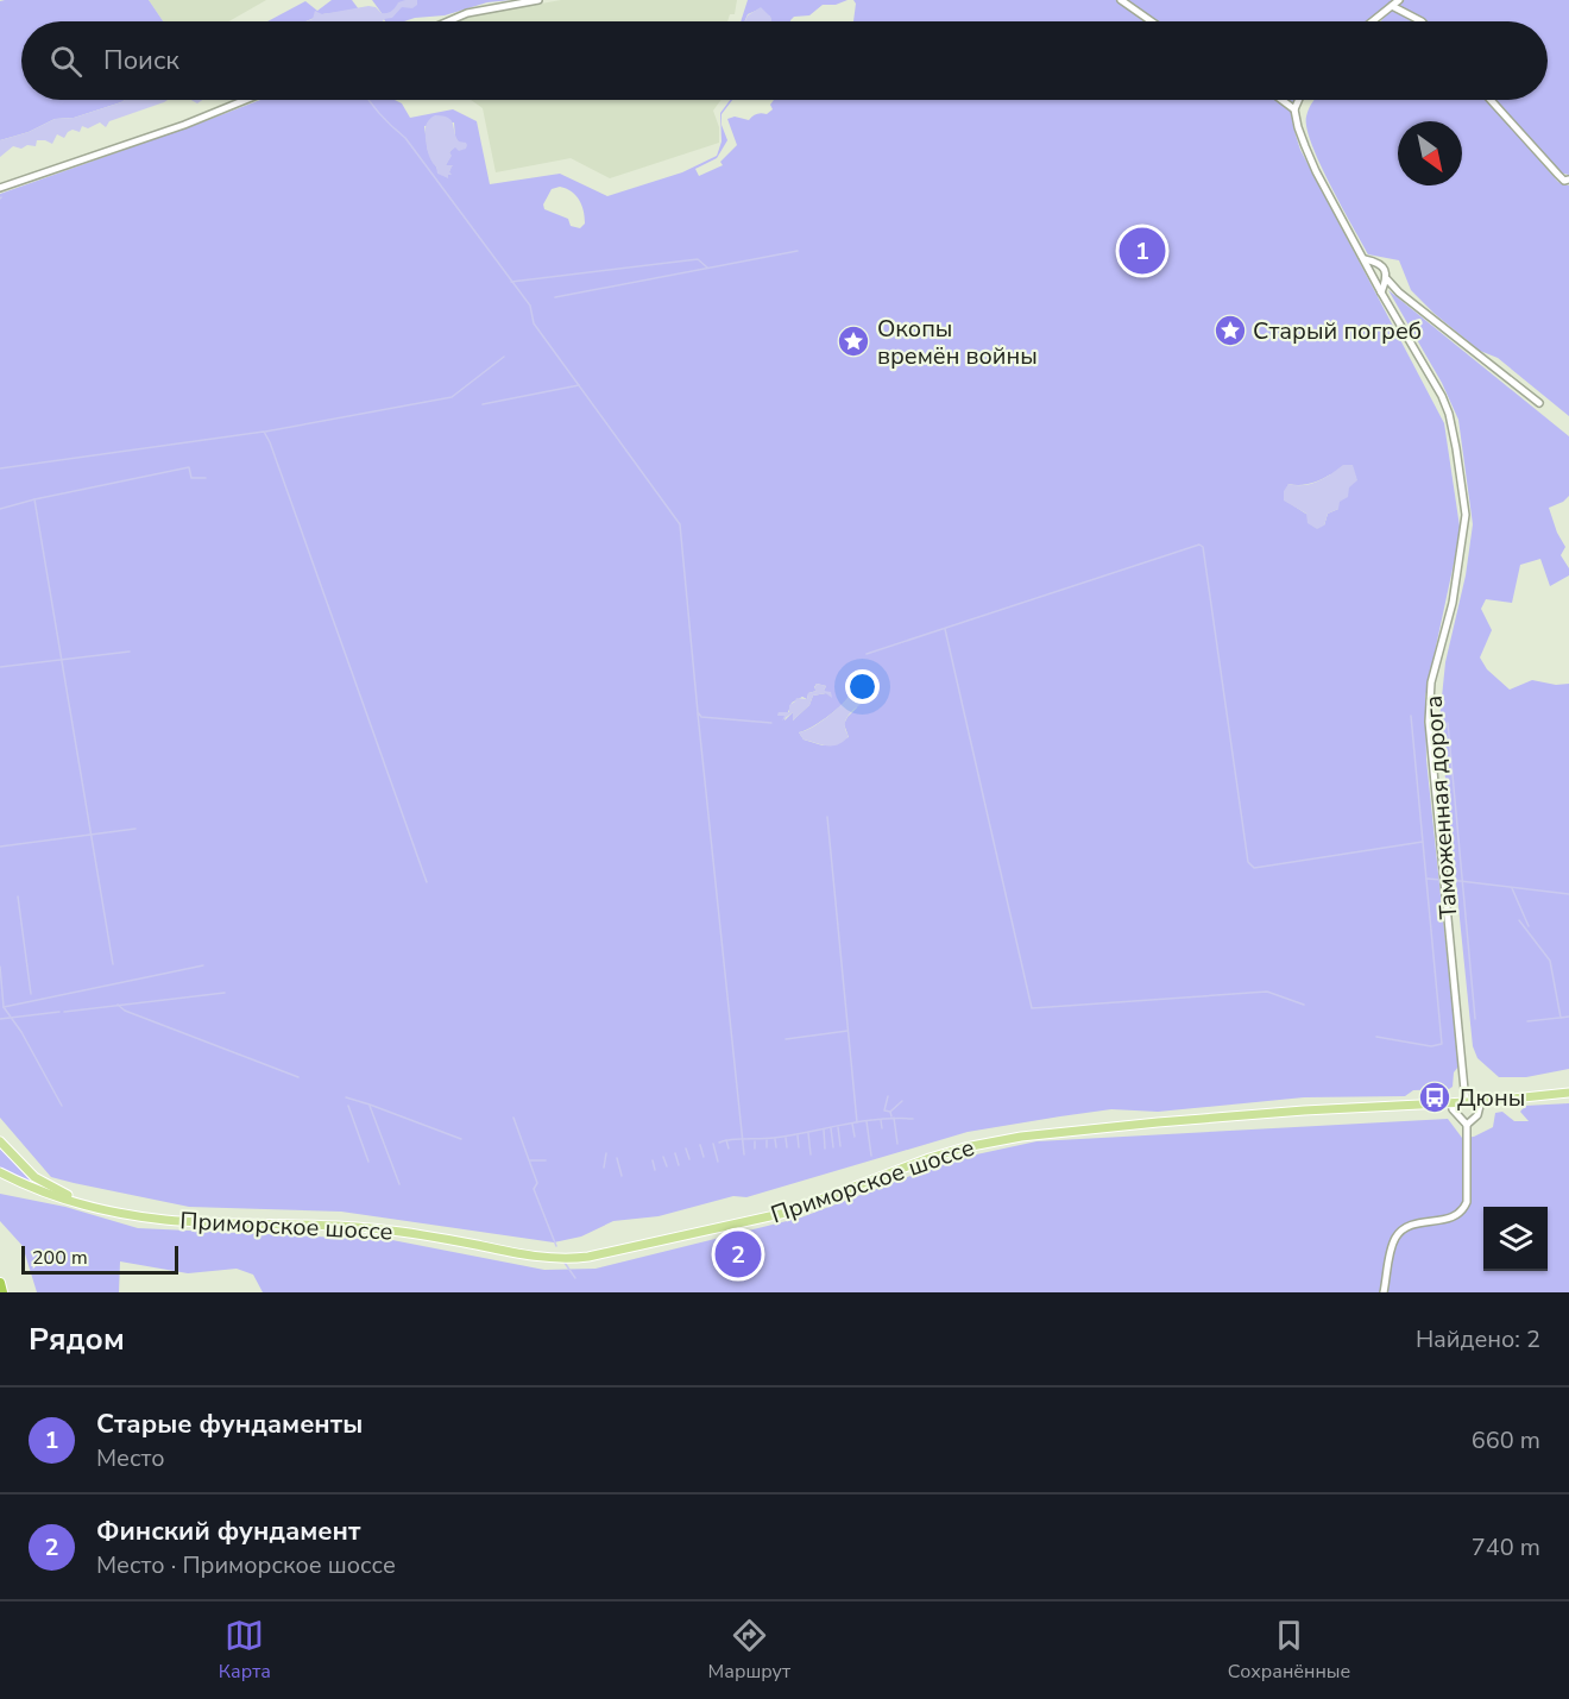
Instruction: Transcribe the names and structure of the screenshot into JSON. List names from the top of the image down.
{
  "streets": {
    "main road": ["Приморское шоссе"],
    "street": ["Таможенная дорога"]
  },
  "crossings": [
    ["Таможенная дорога", "Приморское шоссе"]
  ],
  "places": {
    "place": ["Старый погреб", "Окопы времён войны"],
    "bus stop": ["Дюны"]
  },
  "scale_bar": "200 m",
  "north": "bottom right",
  "page": {
    "search": "Поиск",
    "pins": ["1", "2"],
    "scale": "200 m",
    "heading": ["Рядом", "Найдено: 2"],
    "list": [
      {
        "mark": "1",
        "name": "Старые фундаменты",
        "note": "Место",
        "value": "660 m"
      },
      {
        "mark": "2",
        "name": "Финский фундамент",
        "note": "Место · Приморское шоссе",
        "value": "740 m"
      }
    ],
    "nav": ["Карта", "Маршрут", "Сохранённые"]
  }
}
